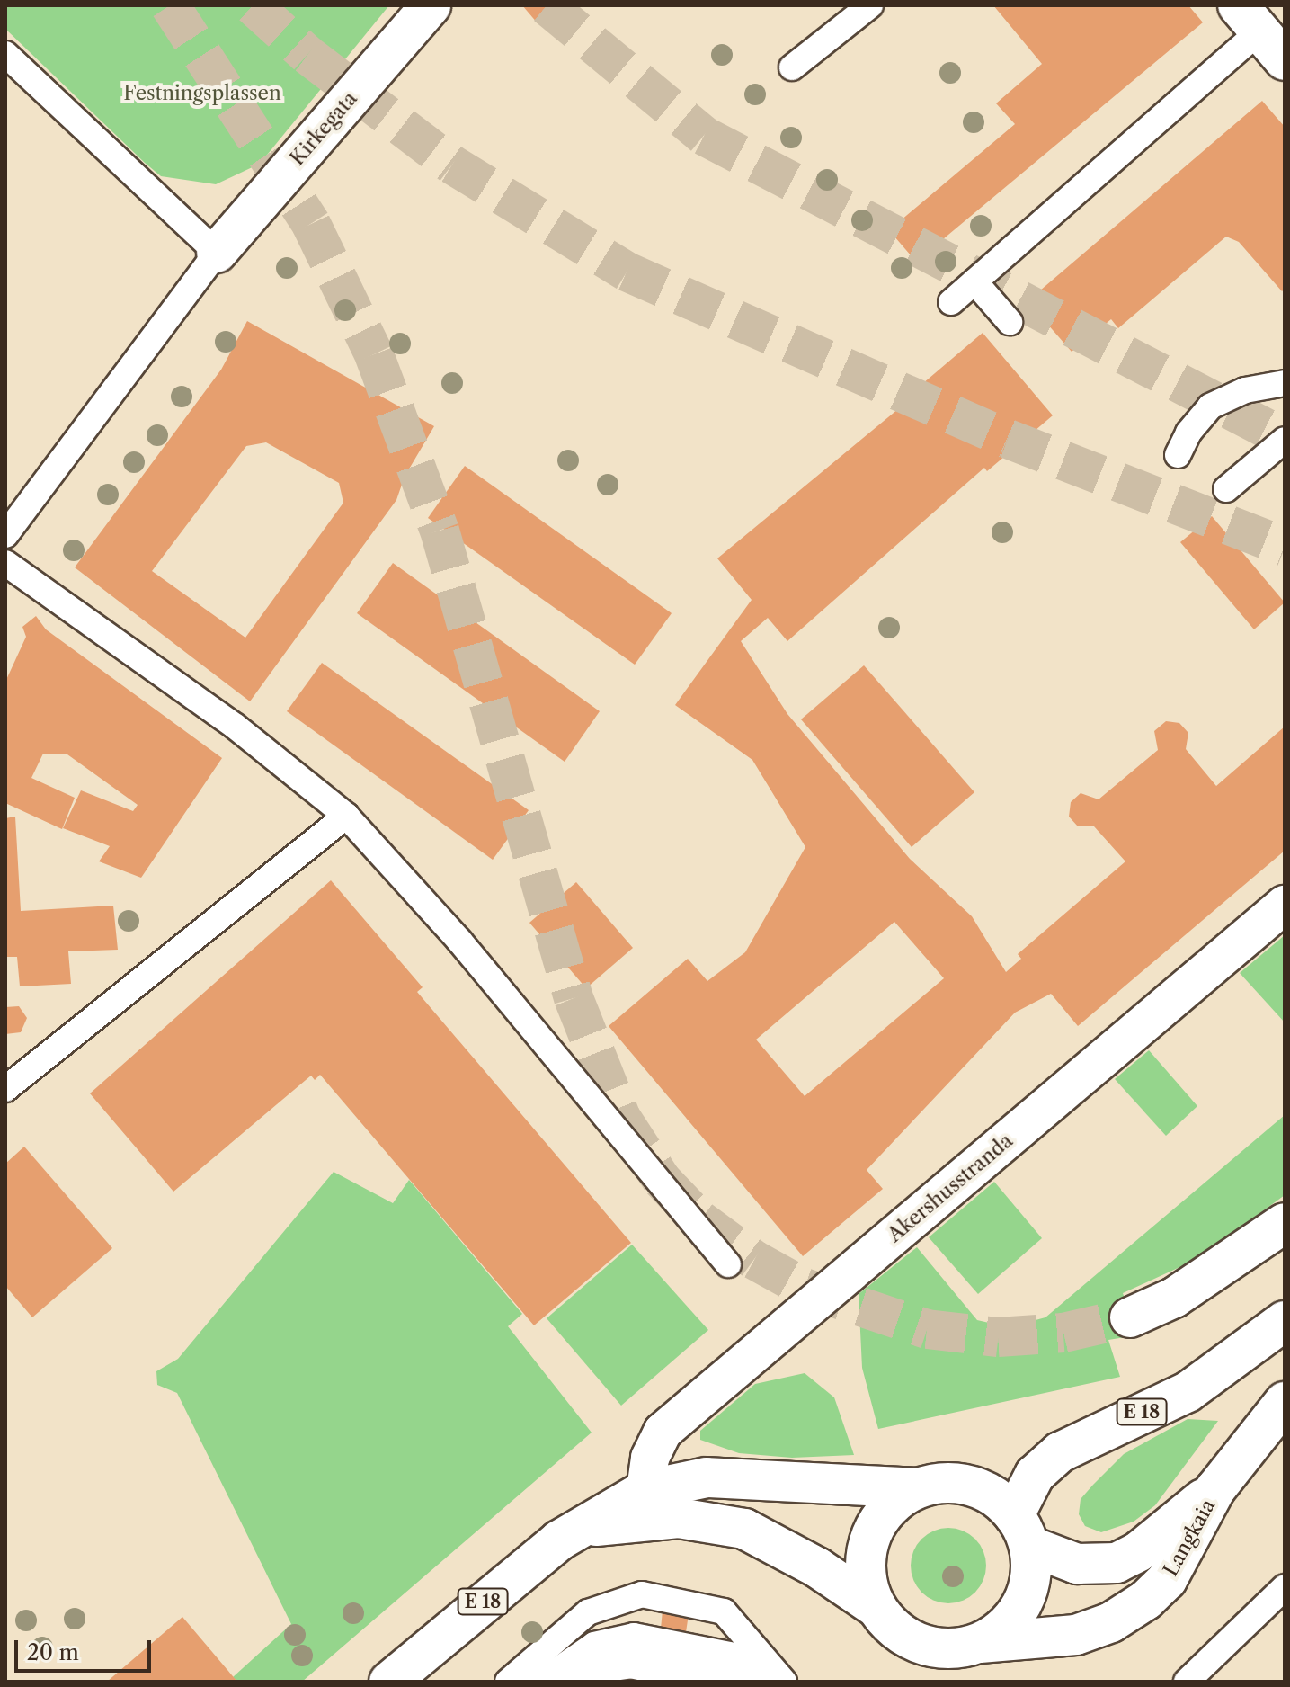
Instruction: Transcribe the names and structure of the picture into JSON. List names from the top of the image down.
{
  "streets": {
    "main road": ["Kirkegata", "E 18", "Langkaia"],
    "street": ["Akershusstranda"]
  },
  "crossings": [
    ["Akershusstranda", "E 18"],
    ["E 18", "Langkaia"]
  ],
  "parks": ["Festningsplassen"],
  "scale_bar": "20 m"
}
